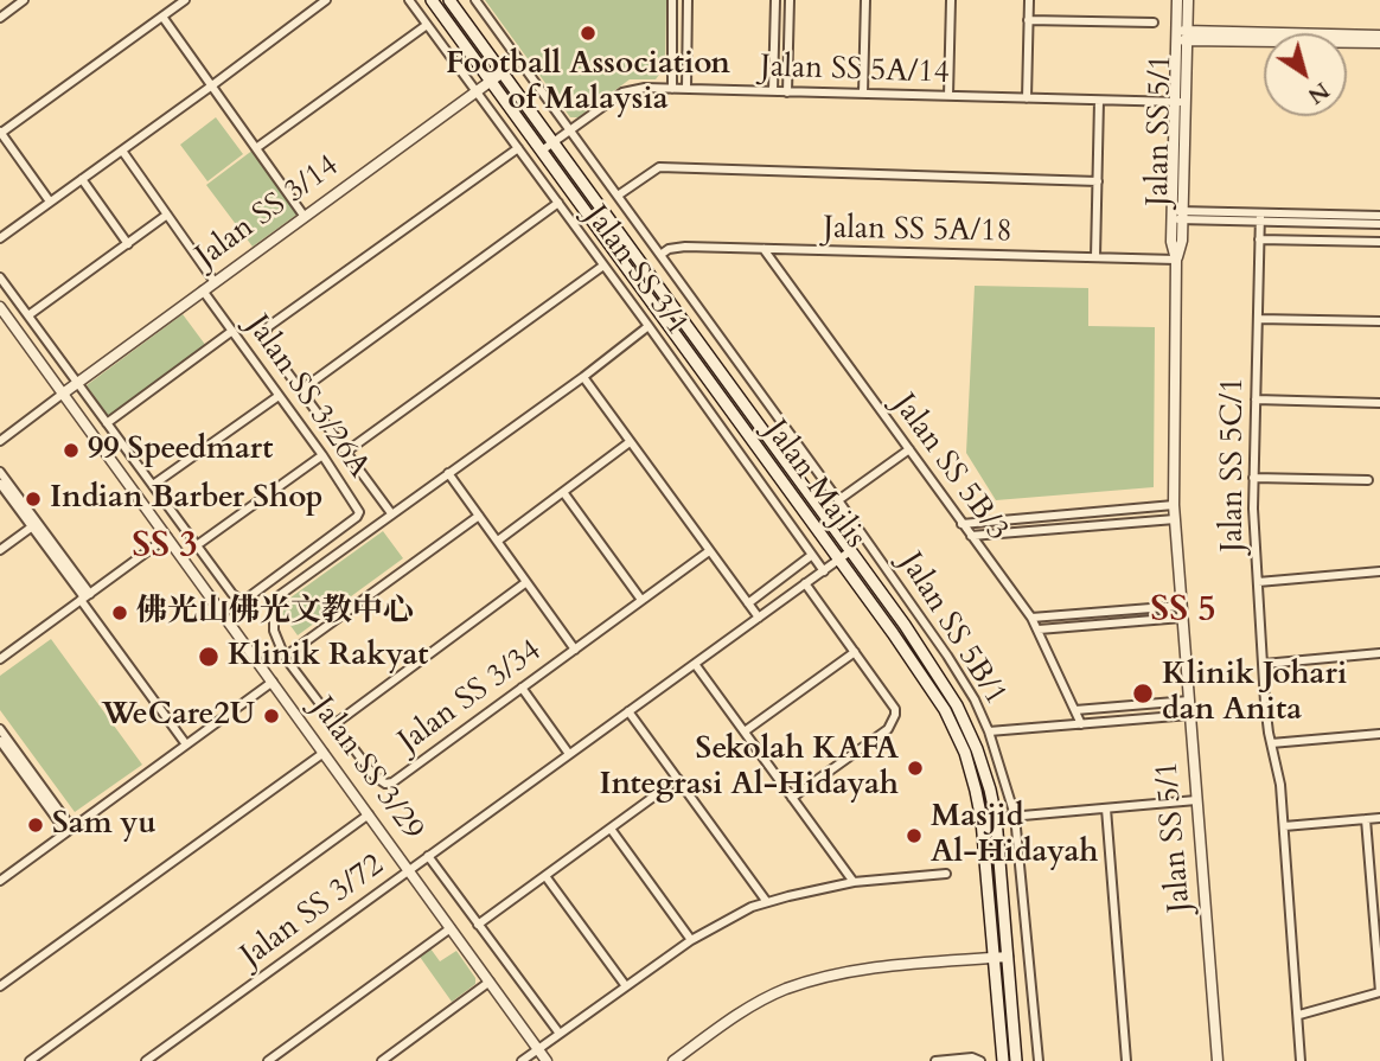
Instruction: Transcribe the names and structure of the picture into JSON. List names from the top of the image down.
{
  "streets": {
    "main road": ["Jalan Majlis"],
    "street": [
      "Jalan SS 5A/14",
      "Jalan SS 5/1",
      "Jalan SS 3/14",
      "Jalan SS 5A/18",
      "Jalan SS 3/1",
      "Jalan SS 3/26A",
      "Jalan SS 5C/1",
      "Jalan SS 5B/3",
      "Jalan SS 5B/1",
      "Jalan SS 3/34",
      "Jalan SS 3/29",
      "Jalan SS 3/72"
    ]
  },
  "crossings": [
    ["Jalan SS 5A/14", "Jalan SS 5/1"],
    ["Jalan SS 5A/14", "Jalan Majlis"],
    ["Jalan SS 5A/14", "Jalan SS 5B/1"],
    ["Jalan SS 5/1", "Jalan SS 5A/18"],
    ["Jalan SS 3/14", "Jalan SS 3/1"],
    ["Jalan SS 3/14", "Jalan SS 3/26A"],
    ["Jalan SS 3/14", "Jalan Majlis"],
    ["Jalan SS 3/14", "Jalan SS 3/29"],
    ["Jalan SS 5A/18", "Jalan SS 5B/3"],
    ["Jalan SS 5A/18", "Jalan SS 5B/1"],
    ["Jalan SS 3/1", "Jalan SS 3/72"],
    ["Jalan Majlis", "Jalan SS 3/72"],
    ["Jalan SS 3/29", "Jalan SS 3/72"]
  ],
  "districts": ["SS 3", "SS 5"],
  "places": [
    "Football Association of Malaysia",
    "99 Speedmart",
    "Indian Barber Shop",
    "佛光山佛光文教中心",
    "Klinik Rakyat",
    "Klinik Johari dan Anita",
    "WeCare2U",
    "Sekolah KAFA Integrasi Al-Hidayah",
    "Sam yu",
    "Masjid Al-Hidayah"
  ],
  "north": "bottom right"
}
